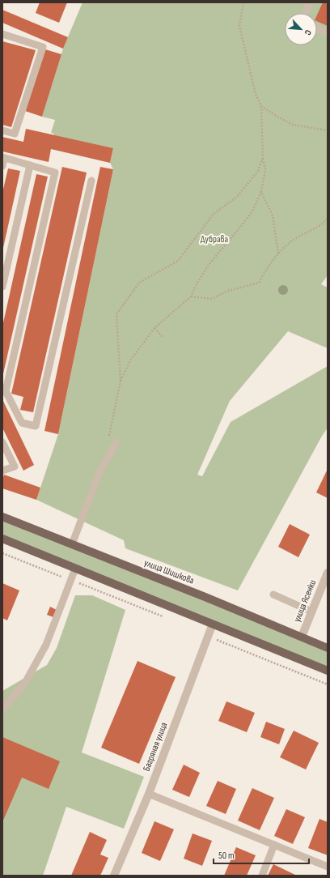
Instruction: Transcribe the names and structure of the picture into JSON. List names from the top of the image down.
{
  "streets": {
    "main road": ["улица Шишкова"],
    "street": ["улица Ясенки", "Багряная улица"]
  },
  "crossings": [
    ["улица Шишкова", "улица Ясенки"]
  ],
  "parks": ["Дубрава"],
  "scale_bar": "50 m",
  "north": "bottom right"
}
